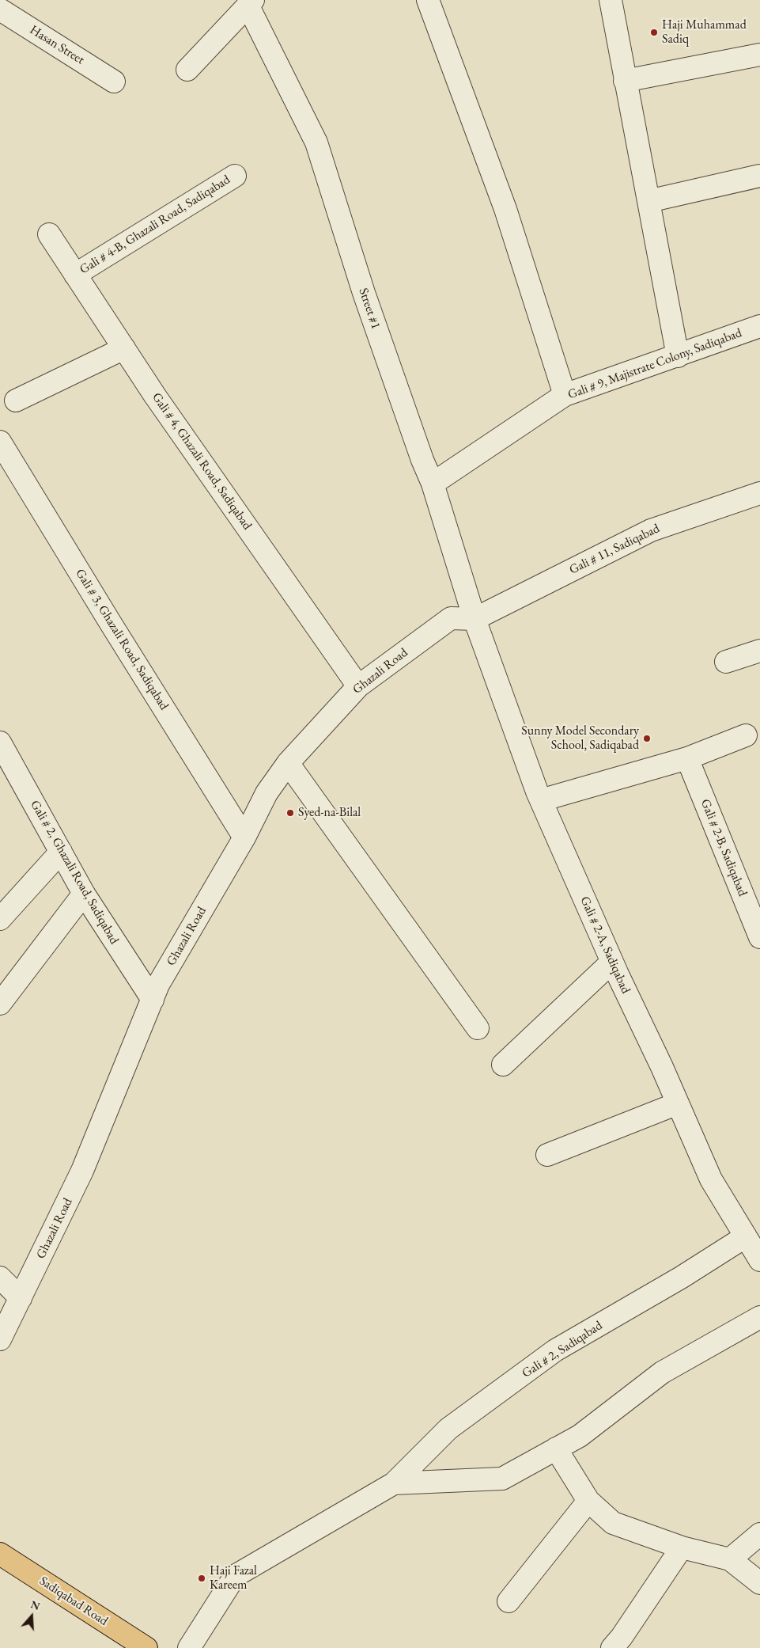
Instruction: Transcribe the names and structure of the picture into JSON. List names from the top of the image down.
{
  "streets": {
    "main road": ["Sadiqabad Road"],
    "street": [
      "Hasan Street",
      "Gali # 4-B, Ghazali Road, Sadiqabad",
      "Street #1",
      "Gali # 9, Majistrate Colony, Sadiqabad",
      "Gali # 4, Ghazali Road, Sadiqabad",
      "Gali # 11, Sadiqabad",
      "Gali # 3, Ghazali Road, Sadiqabad",
      "Ghazali Road",
      "Gali # 2-B, Sadiqabad",
      "Gali # 2, Ghazali Road, Sadiqabad",
      "Gali # 2-A, Sadiqabad",
      "Gali # 2, Sadiqabad"
    ]
  },
  "crossings": [
    ["Gali # 4-B, Ghazali Road, Sadiqabad", "Gali # 4, Ghazali Road, Sadiqabad"],
    ["Street #1", "Gali # 9, Majistrate Colony, Sadiqabad"],
    ["Street #1", "Gali # 11, Sadiqabad"],
    ["Street #1", "Ghazali Road"],
    ["Street #1", "Gali # 2-A, Sadiqabad"],
    ["Gali # 4, Ghazali Road, Sadiqabad", "Ghazali Road"],
    ["Gali # 11, Sadiqabad", "Ghazali Road"],
    ["Gali # 11, Sadiqabad", "Gali # 2-A, Sadiqabad"],
    ["Gali # 3, Ghazali Road, Sadiqabad", "Ghazali Road"],
    ["Ghazali Road", "Gali # 2, Ghazali Road, Sadiqabad"],
    ["Ghazali Road", "Gali # 2-A, Sadiqabad"],
    ["Gali # 2-A, Sadiqabad", "Gali # 2, Sadiqabad"]
  ],
  "places": [
    "Haji Muhammad Sadiq",
    "Sunny Model Secondary School, Sadiqabad",
    "Syed-na-Bilal",
    "Haji Fazal Kareem"
  ],
  "north": "top"
}
